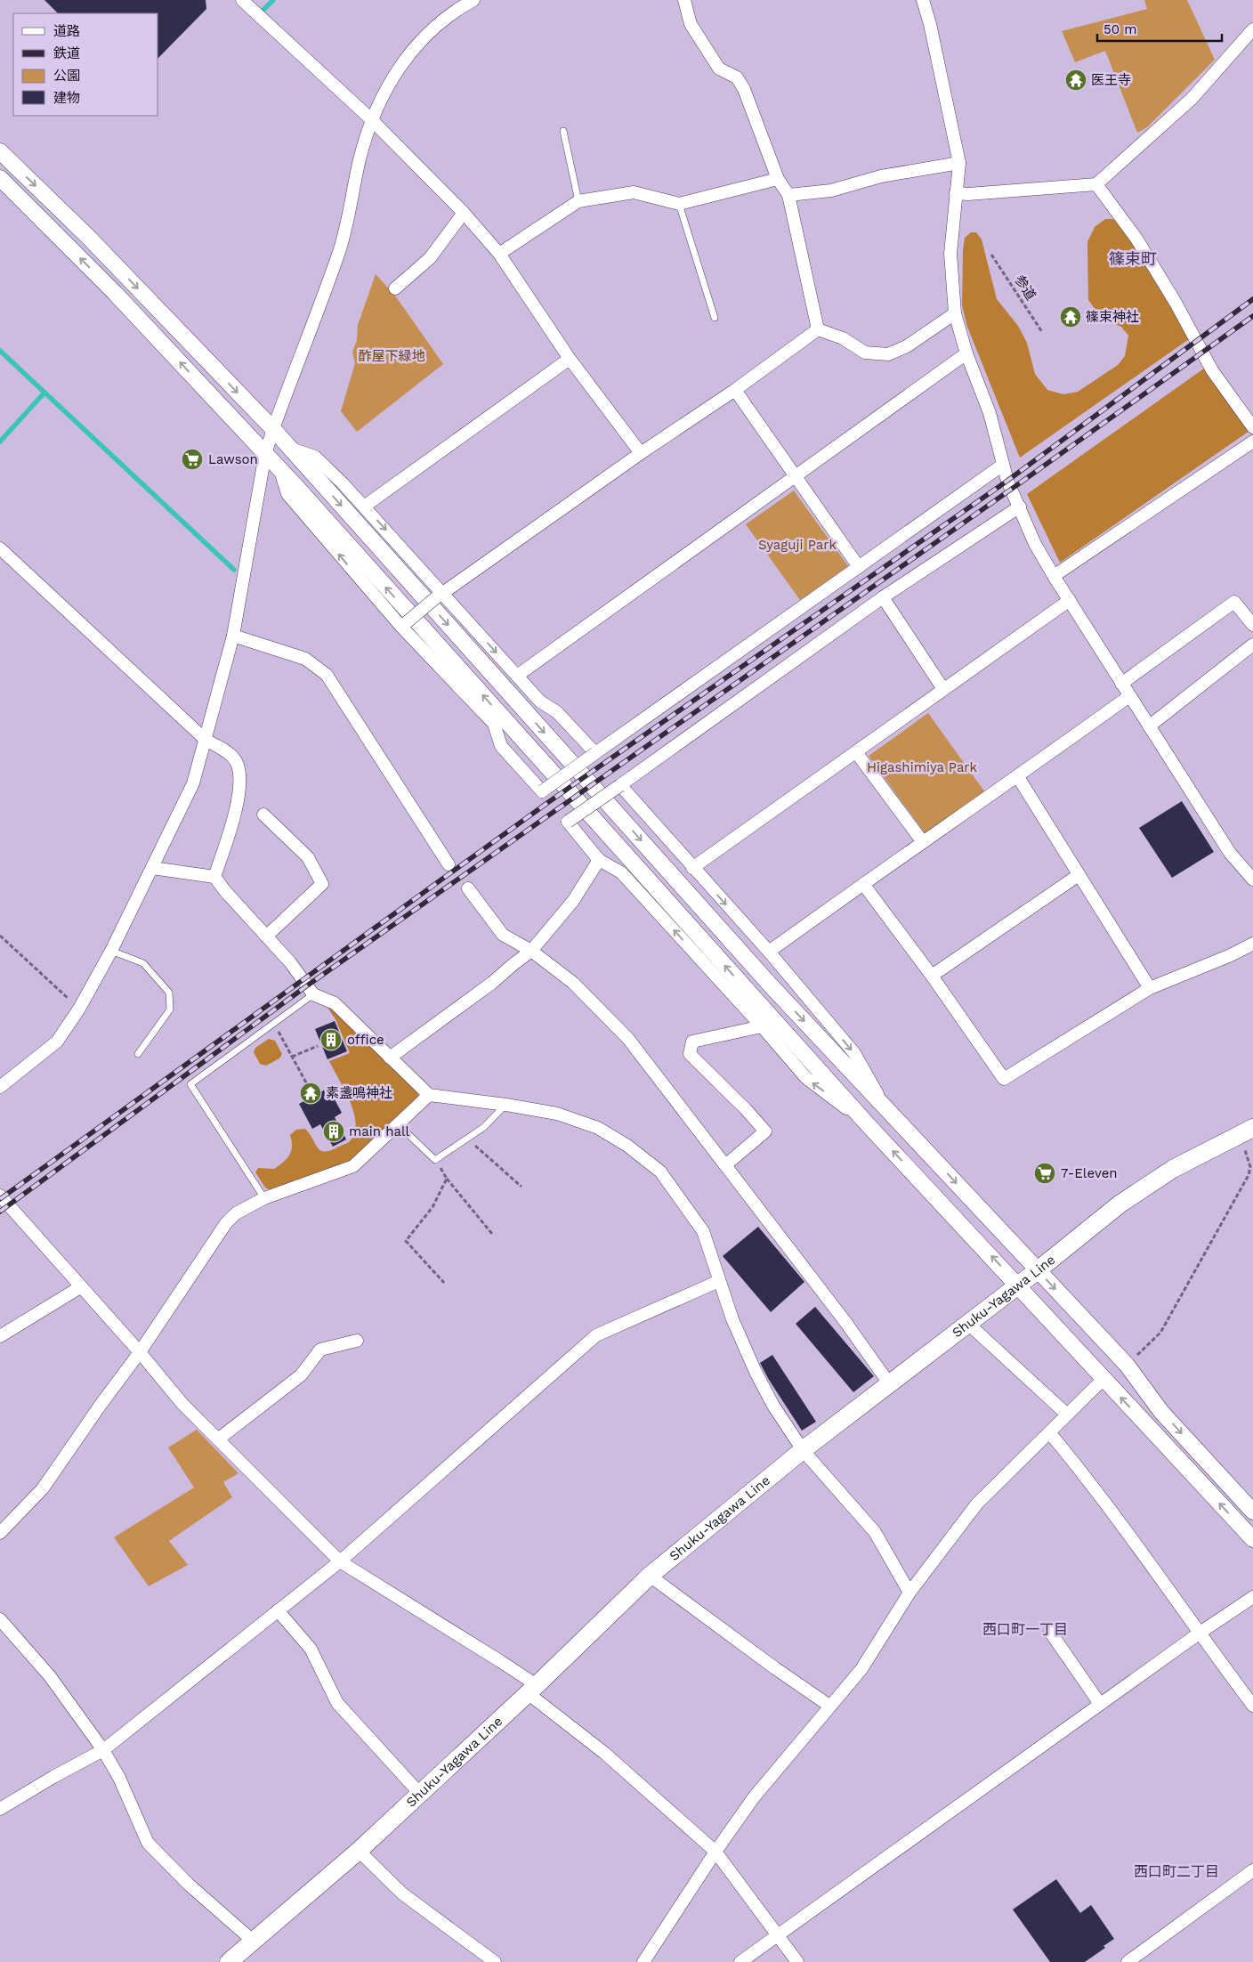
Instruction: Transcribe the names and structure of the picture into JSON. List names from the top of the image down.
{
  "streets": {
    "main road": ["Shuku-Yagawa Line"],
    "path": ["参道"]
  },
  "districts": ["篠束町", "西口町一丁目", "西口町二丁目"],
  "parks": ["酢屋下緑地", "Syaguji Park", "Higashimiya Park"],
  "places": {
    "temple": ["医王寺", "篠束神社", "素盞鳴神社"],
    "supermarket": ["Lawson", "7-Eleven"],
    "building": ["office", "main hall"]
  },
  "legend": [
    "道路",
    "鉄道",
    "公園",
    "建物"
  ],
  "scale_bar": "50 m"
}
